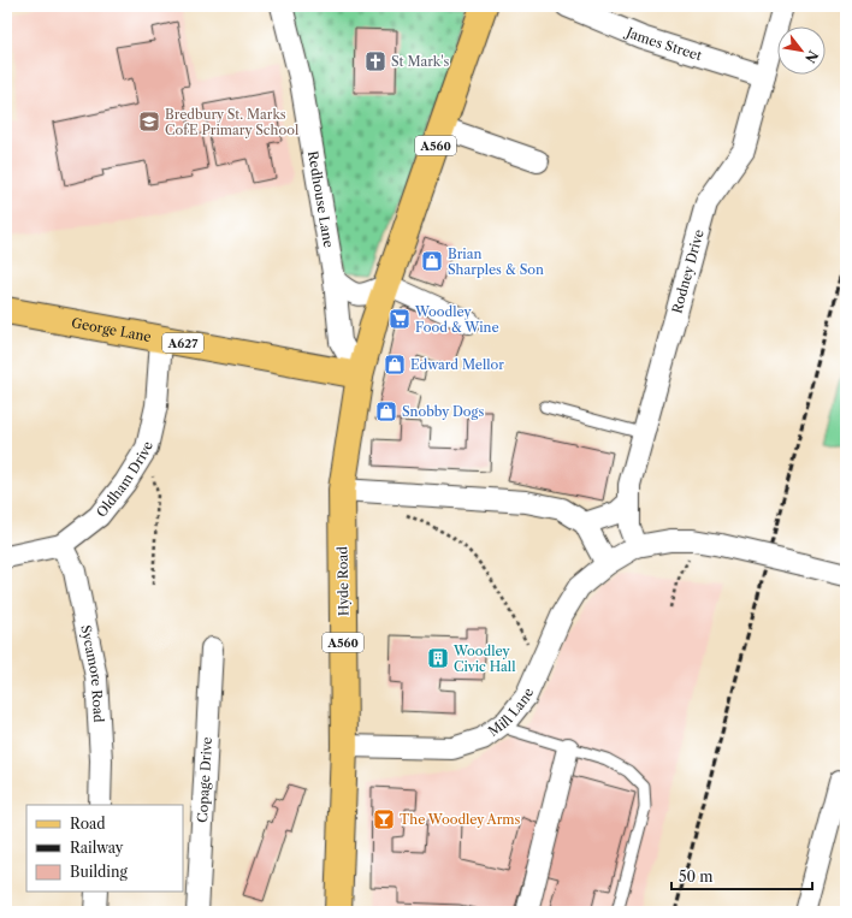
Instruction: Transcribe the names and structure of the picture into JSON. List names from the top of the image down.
{
  "streets": {
    "main road": [
      "A560",
      "George Lane",
      "A627",
      "Hyde Road"
    ],
    "street": [
      "James Street",
      "Redhouse Lane",
      "Rodney Drive",
      "Oldham Drive",
      "Sycamore Road",
      "Mill Lane",
      "Copage Drive"
    ]
  },
  "crossings": [
    ["James Street", "Rodney Drive"],
    ["A560", "Hyde Road"],
    ["Redhouse Lane", "George Lane"],
    ["Redhouse Lane", "Hyde Road"],
    ["Rodney Drive", "Mill Lane"],
    ["George Lane", "Oldham Drive"],
    ["George Lane", "Hyde Road"],
    ["Oldham Drive", "Sycamore Road"],
    ["Hyde Road", "Mill Lane"]
  ],
  "places": {
    "church": ["St Mark's"],
    "school or university": ["Bredbury St. Marks CofE Primary School"],
    "shop": ["Brian Sharples & Son", "Edward Mellor", "Snobby Dogs"],
    "supermarket": ["Woodley Food & Wine"],
    "building": ["Woodley Civic Hall"],
    "bar": ["The Woodley Arms"]
  },
  "legend": ["Road", "Railway", "Building"],
  "scale_bar": "50 m",
  "north": "bottom right"
}
